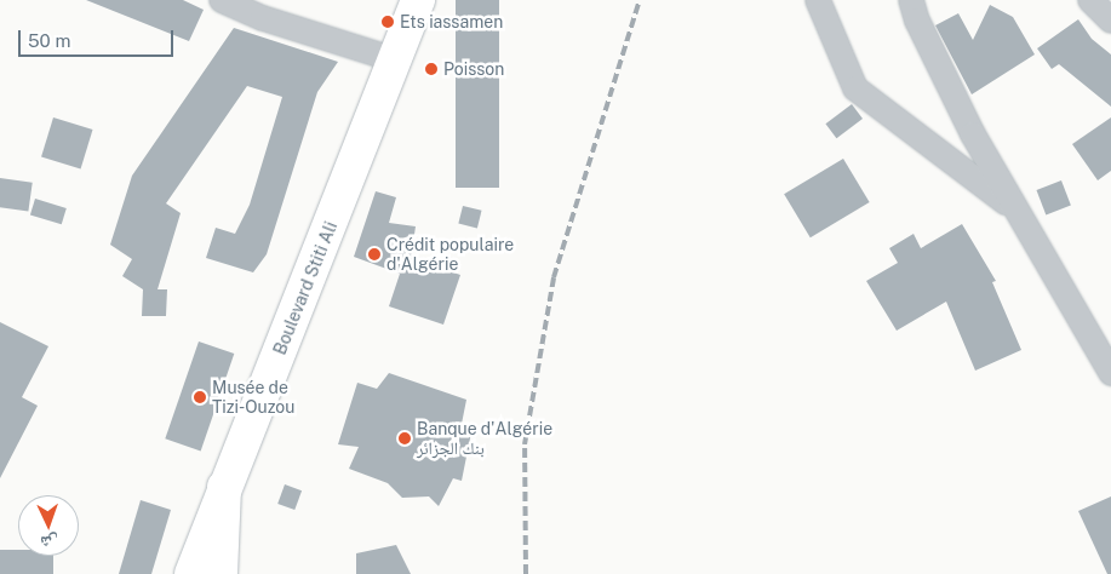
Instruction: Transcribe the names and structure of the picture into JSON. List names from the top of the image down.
{
  "streets": {
    "main road": ["Boulevard Stiti Ali"]
  },
  "places": [
    "Ets iassamen",
    "Poisson",
    "Crédit populaire d'Algérie",
    "Musée de Tizi-Ouzou",
    "Banque d'Algérie بنك الجزائر"
  ],
  "scale_bar": "50 m",
  "north": "bottom"
}
